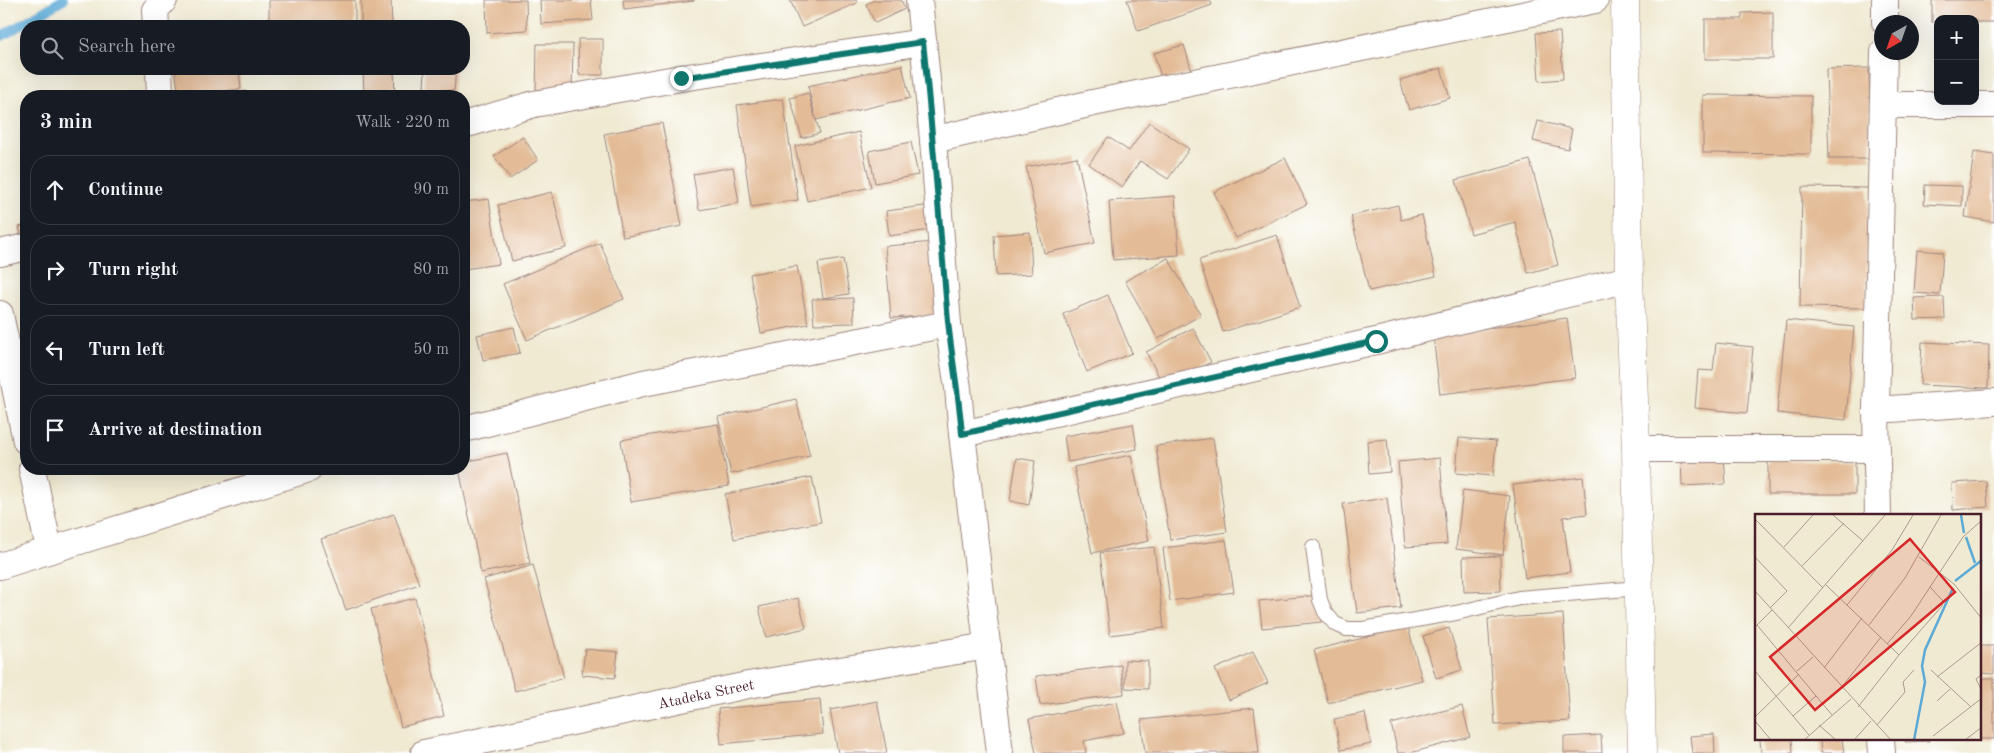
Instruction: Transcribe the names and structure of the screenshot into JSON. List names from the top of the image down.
{
  "streets": {
    "street": ["Atadeka Street"]
  },
  "north": "bottom left",
  "page": {
    "map_buttons": ["+", "−"],
    "search": "Search here",
    "heading": ["3 min", "Walk · 220 m"],
    "list": [
      ["Continue", "90 m"],
      ["Turn right", "80 m"],
      ["Turn left", "50 m"],
      "Arrive at destination"
    ]
  }
}
